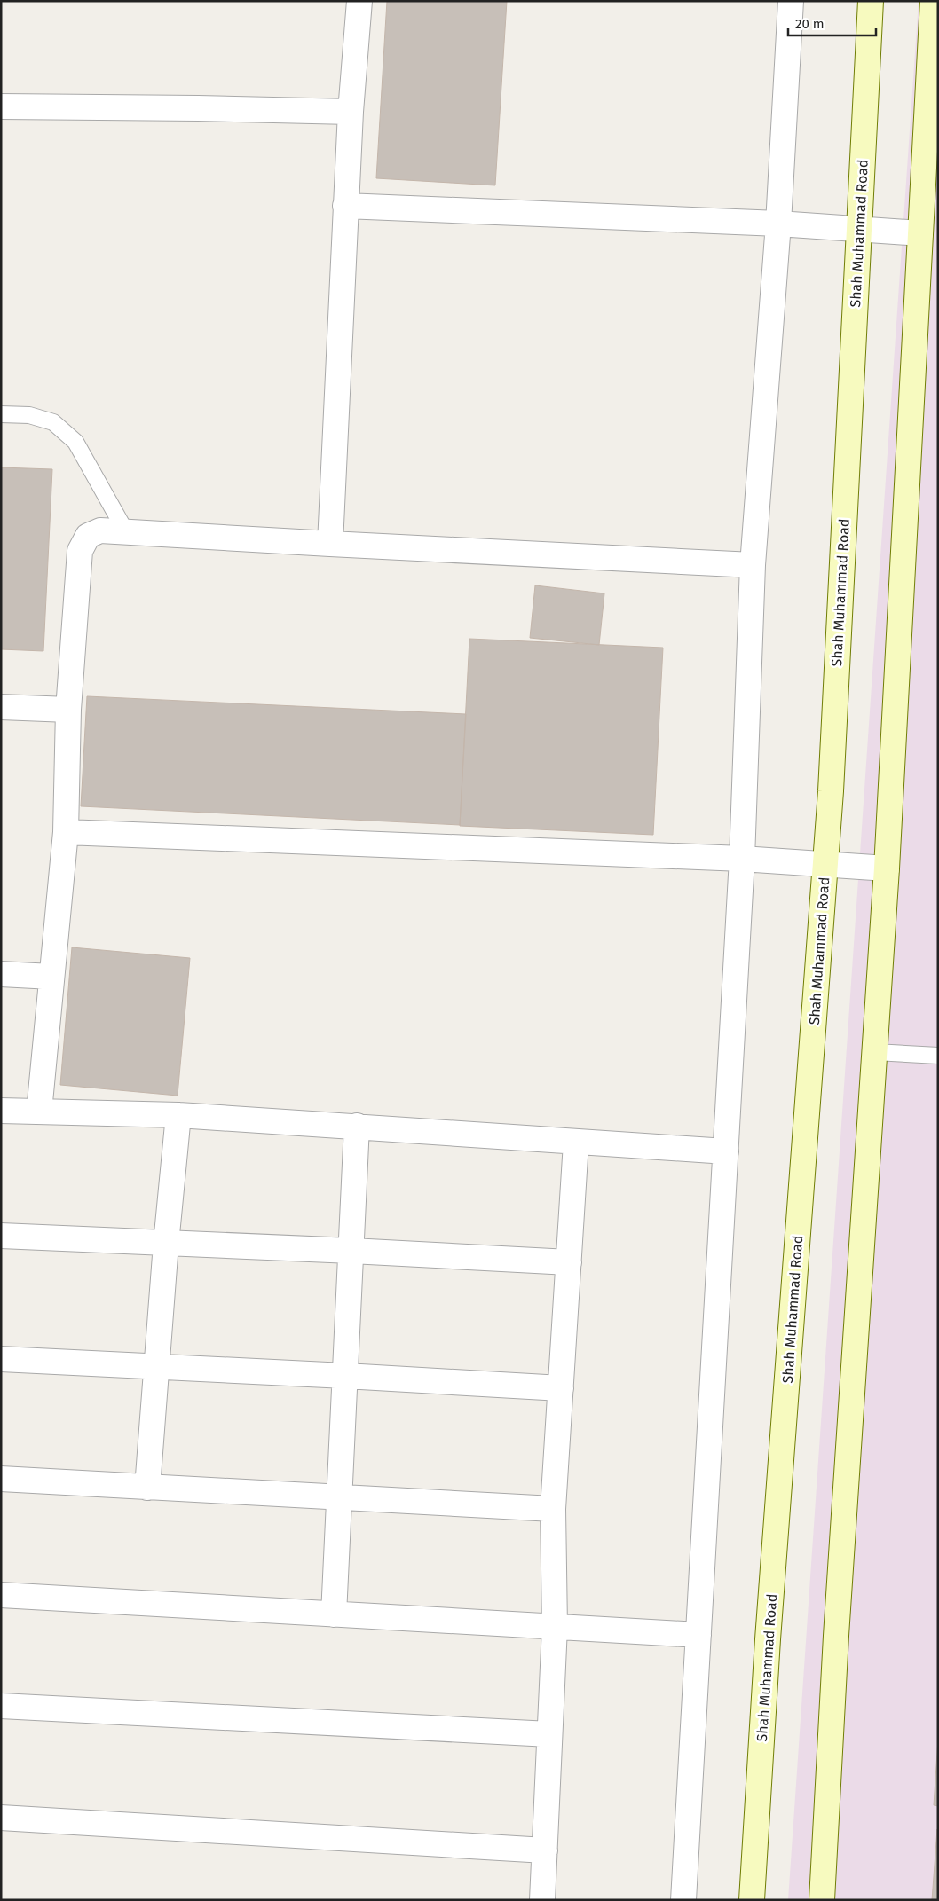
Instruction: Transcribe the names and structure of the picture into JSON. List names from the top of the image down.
{
  "streets": {
    "street": ["Shah Muhammad Road"]
  },
  "scale_bar": "20 m"
}
